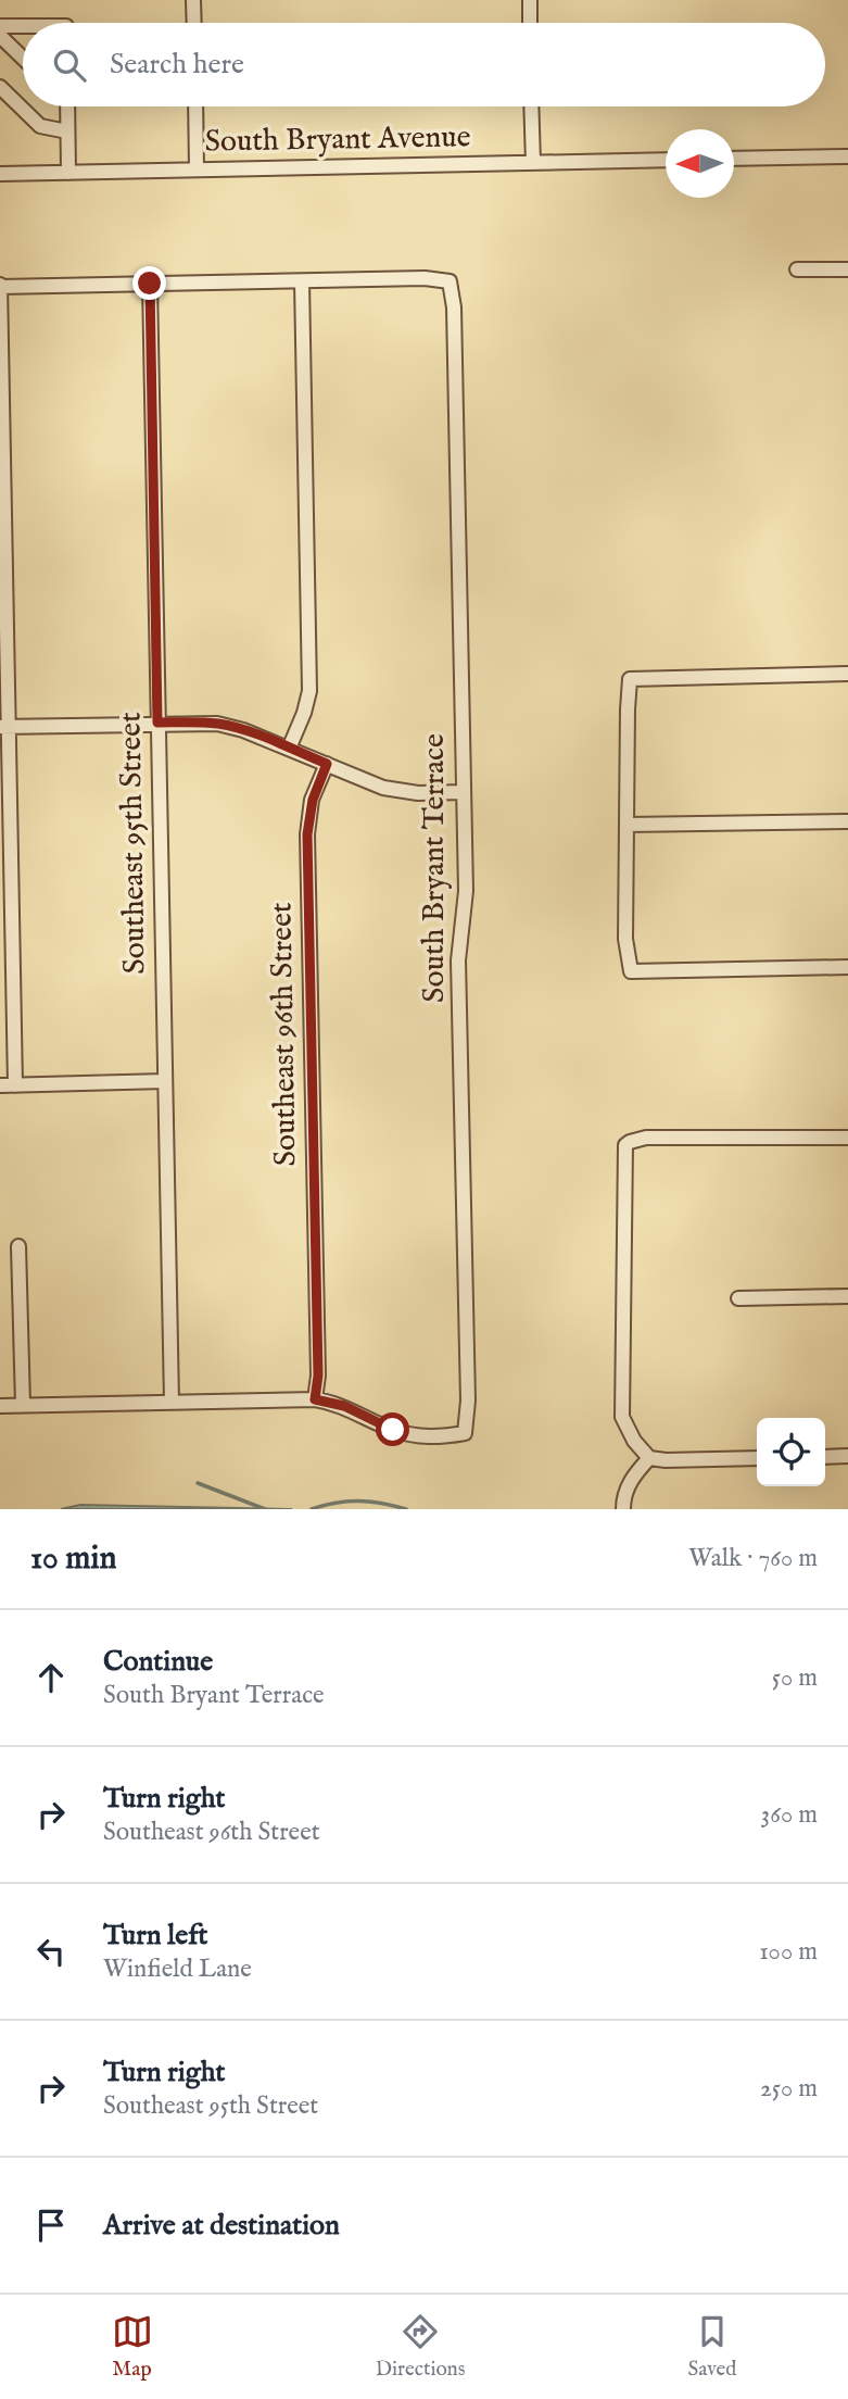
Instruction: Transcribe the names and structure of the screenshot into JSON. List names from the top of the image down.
{
  "streets": {
    "street": [
      "South Bryant Avenue",
      "Southeast 95th Street",
      "South Bryant Terrace",
      "Southeast 96th Street"
    ]
  },
  "crossings": [
    ["Southeast 95th Street", "South Bryant Terrace"],
    ["South Bryant Terrace", "Southeast 96th Street"]
  ],
  "north": "left",
  "page": {
    "search": "Search here",
    "heading": ["10 min", "Walk · 760 m"],
    "list": [
      ["Continue", "South Bryant Terrace", "50 m"],
      ["Turn right", "Southeast 96th Street", "360 m"],
      ["Turn left", "Winfield Lane", "100 m"],
      ["Turn right", "Southeast 95th Street", "250 m"],
      "Arrive at destination"
    ],
    "nav": ["Map", "Directions", "Saved"]
  }
}
